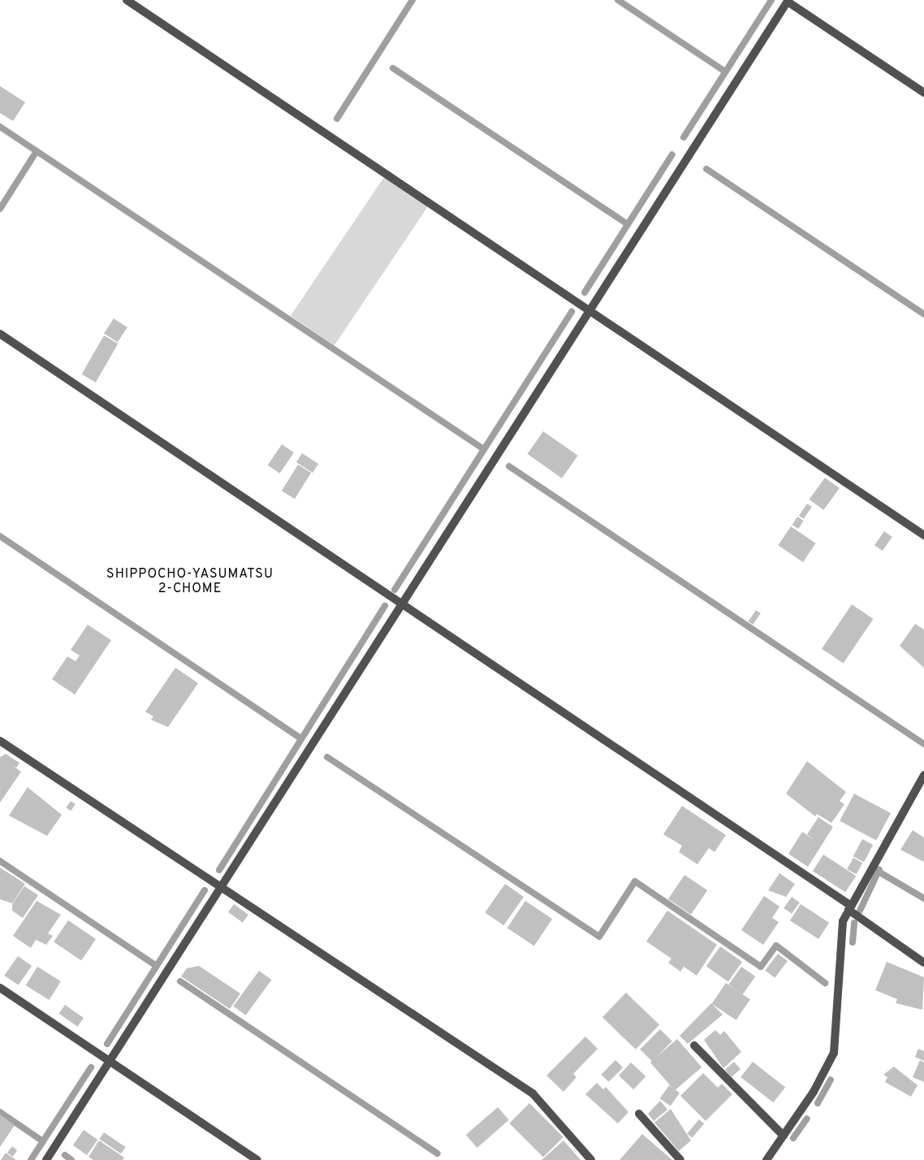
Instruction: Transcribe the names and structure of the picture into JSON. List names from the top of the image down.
{
  "districts": ["SHIPPOCHO-YASUMATSU 2-CHOME"]
}
